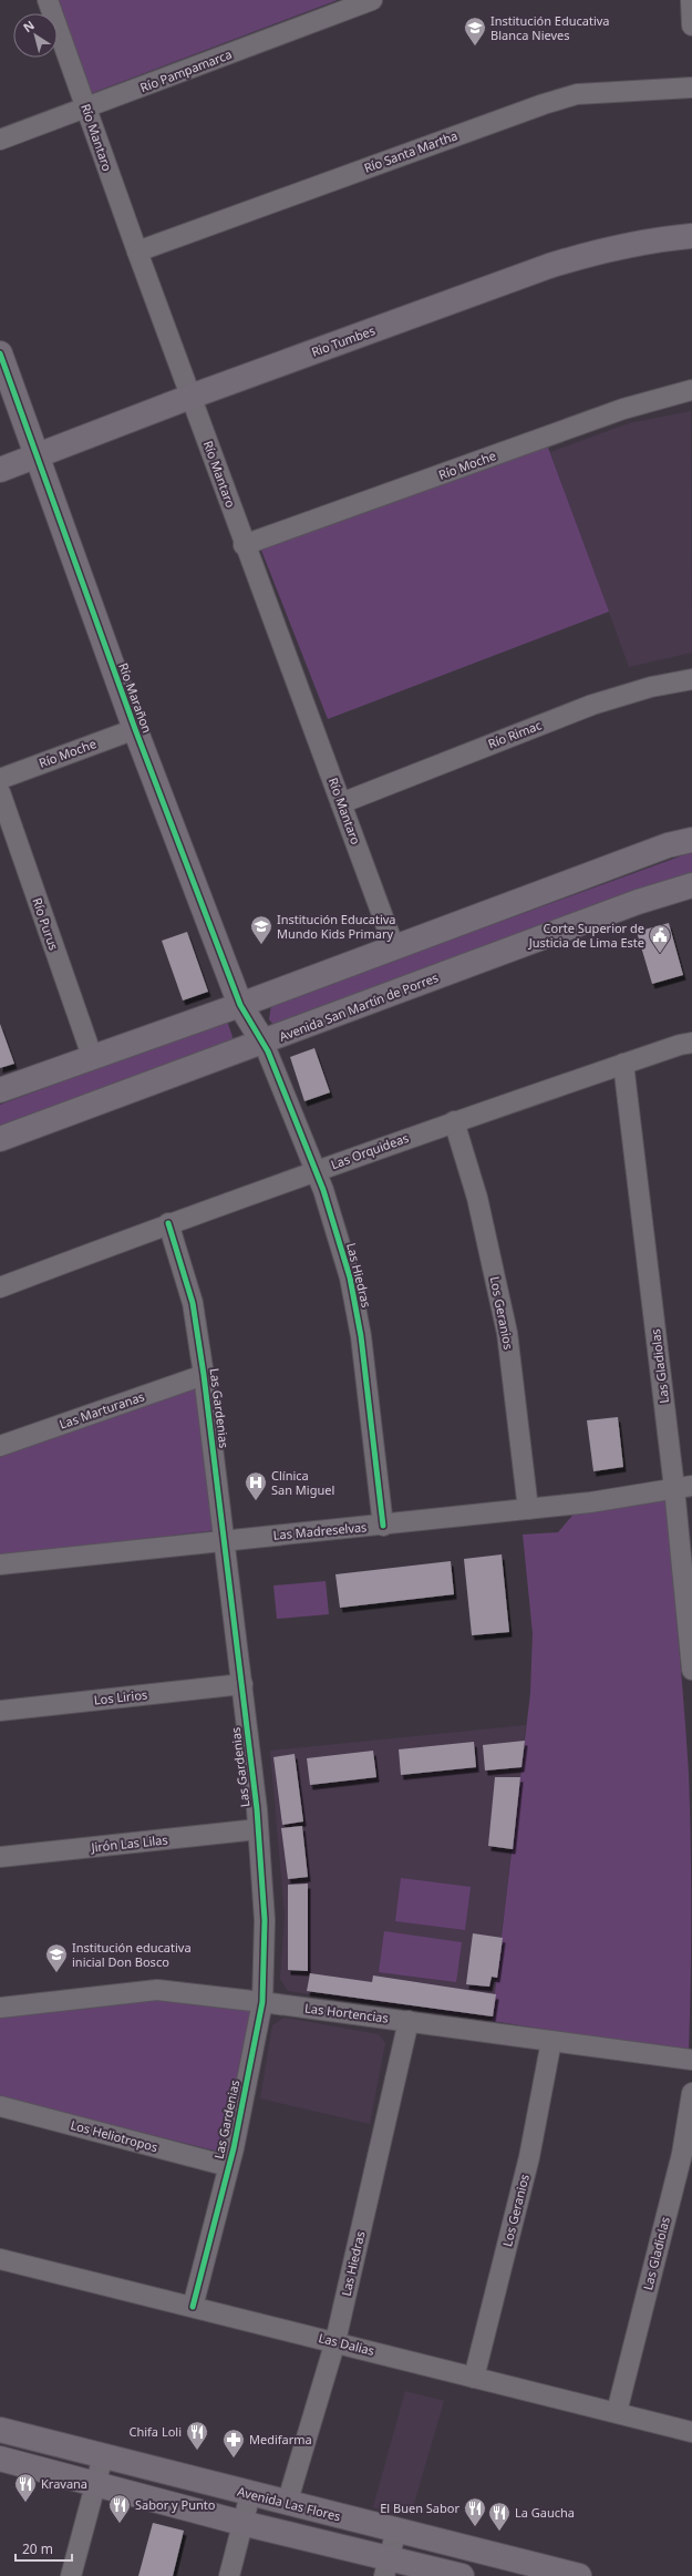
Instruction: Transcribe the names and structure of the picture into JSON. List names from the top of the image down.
{
  "streets": {
    "street": [
      "Río Pampamarca",
      "Río Mantaro",
      "Río Santa Martha",
      "Rio Tumbes",
      "Río Moche",
      "Río Marañon",
      "Río Rimac",
      "Río Purus",
      "Avenida San Martín de Porres",
      "Las Orquideas",
      "Las Hiedras",
      "Los Geranios",
      "Las Gladiolas",
      "Las Gardenias",
      "Las Marturanas",
      "Las Madreselvas",
      "Los Lirios",
      "Jirón Las Lilas",
      "Las Hortencias",
      "Los Heliotropos",
      "Las Dalias",
      "Avenida Las Flores"
    ]
  },
  "crossings": [
    ["Río Pampamarca", "Río Mantaro"],
    ["Río Mantaro", "Río Santa Martha"],
    ["Río Mantaro", "Rio Tumbes"],
    ["Río Mantaro", "Río Moche"],
    ["Río Mantaro", "Río Rimac"],
    ["Rio Tumbes", "Río Marañon"],
    ["Río Moche", "Río Marañon"],
    ["Río Marañon", "Avenida San Martín de Porres"],
    ["Río Marañon", "Las Hiedras"],
    ["Avenida San Martín de Porres", "Las Hiedras"],
    ["Las Orquideas", "Las Hiedras"],
    ["Las Orquideas", "Los Geranios"],
    ["Las Orquideas", "Las Gladiolas"],
    ["Las Orquideas", "Las Gardenias"],
    ["Las Hiedras", "Las Madreselvas"],
    ["Las Hiedras", "Las Hortencias"],
    ["Las Hiedras", "Las Dalias"],
    ["Las Hiedras", "Avenida Las Flores"],
    ["Los Geranios", "Las Madreselvas"],
    ["Los Geranios", "Las Hortencias"],
    ["Los Geranios", "Las Dalias"],
    ["Las Gladiolas", "Las Madreselvas"],
    ["Las Gladiolas", "Las Dalias"],
    ["Las Gardenias", "Las Marturanas"],
    ["Las Gardenias", "Las Madreselvas"],
    ["Las Gardenias", "Los Lirios"],
    ["Las Gardenias", "Jirón Las Lilas"],
    ["Las Gardenias", "Las Hortencias"],
    ["Las Gardenias", "Los Heliotropos"],
    ["Las Gardenias", "Las Dalias"]
  ],
  "places": {
    "school or university": ["Institución Educativa Blanca Nieves", "Institución Educativa Mundo Kids Primary", "Institución educativa inicial Don Bosco"],
    "public building": ["Corte Superior de Justicia de Lima Este"],
    "hospital": ["Clínica San Miguel"],
    "restaurant": [
      "Chifa Loli",
      "Kravana",
      "Sabor y Punto",
      "El Buen Sabor",
      "La Gaucha"
    ],
    "pharmacy": ["Medifarma"]
  },
  "scale_bar": "20 m",
  "north": "top left"
}
